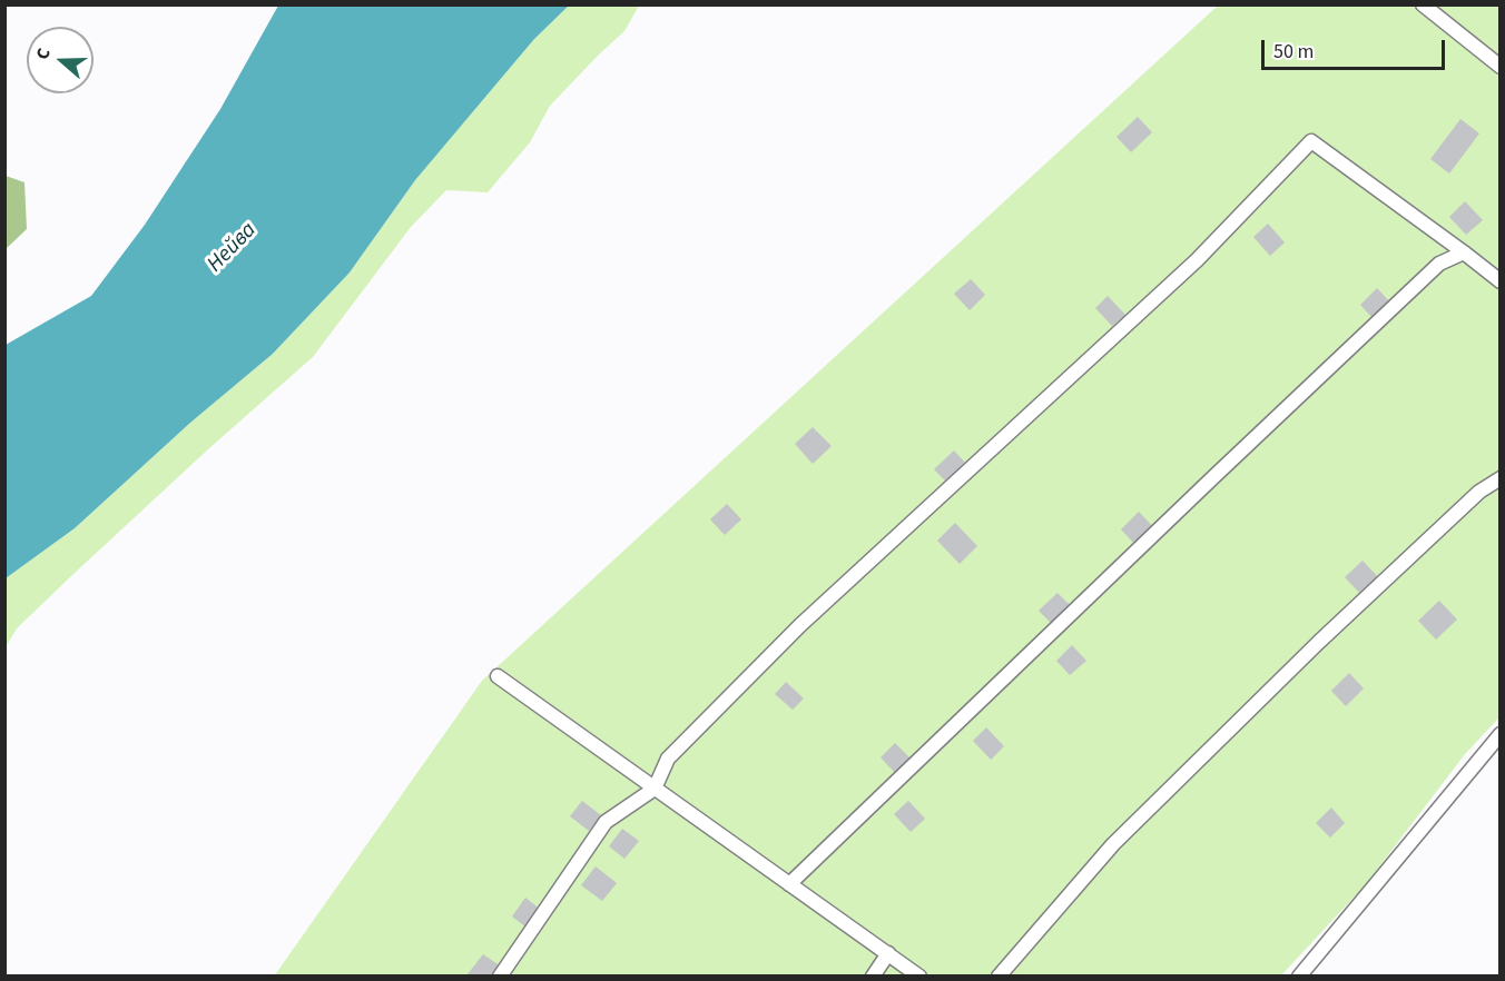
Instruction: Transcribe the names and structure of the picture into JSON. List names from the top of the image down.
{
  "water": ["Нейва"],
  "scale_bar": "50 m",
  "north": "left"
}
